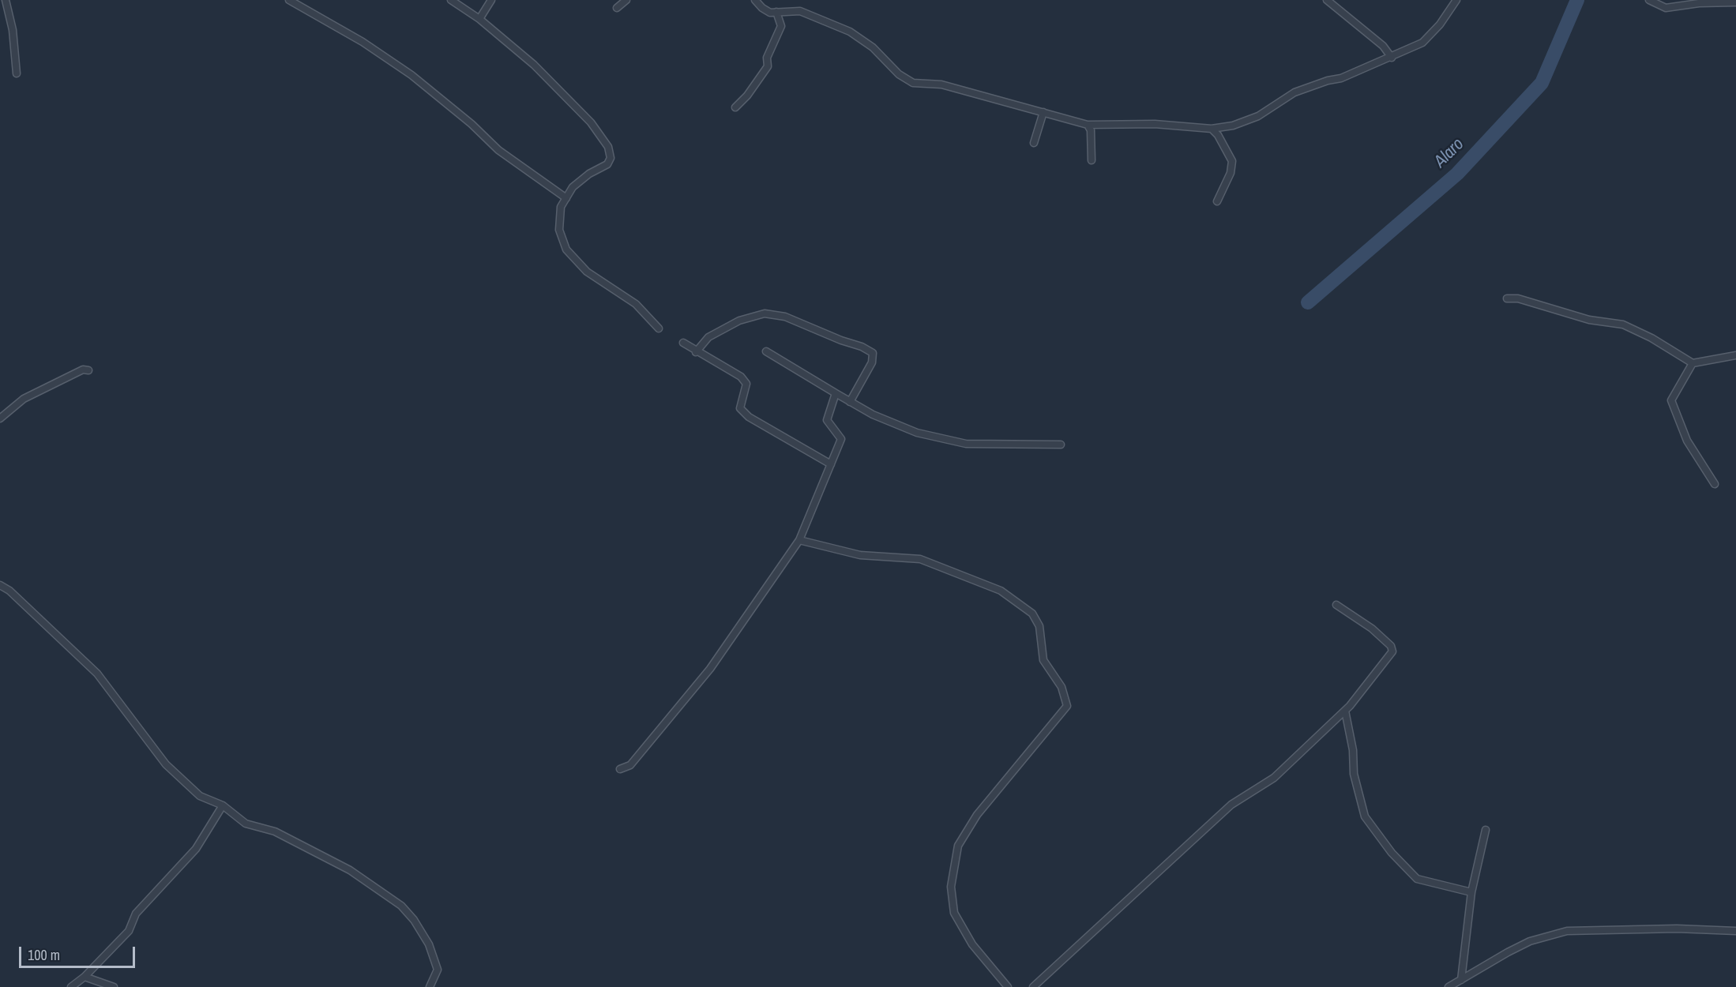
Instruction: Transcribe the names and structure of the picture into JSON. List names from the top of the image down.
{
  "water": ["Alaro"],
  "scale_bar": "100 m"
}
